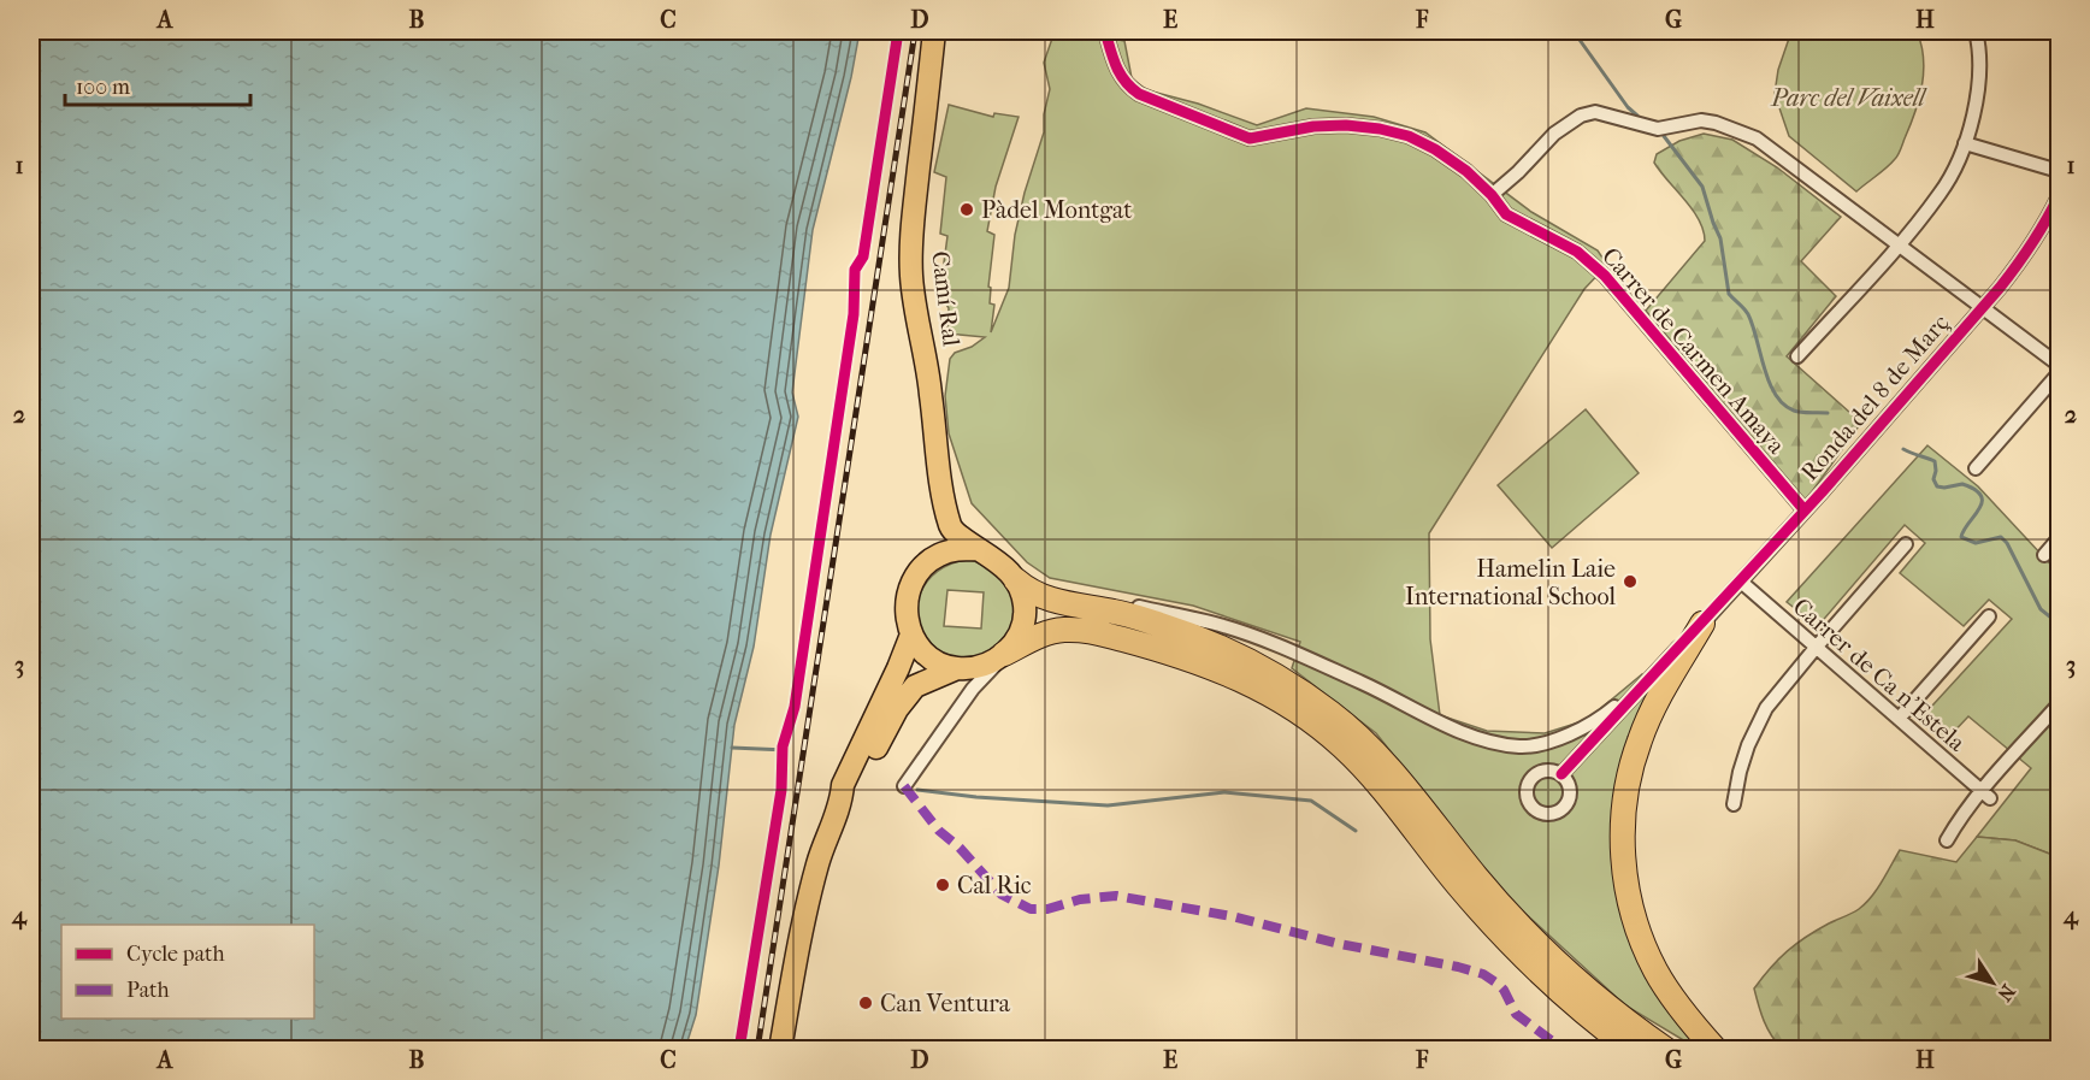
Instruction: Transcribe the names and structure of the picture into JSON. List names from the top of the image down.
{
  "streets": {
    "main road": ["Camí Ral"],
    "street": ["Carrer de Carmen Amaya", "Ronda del 8 de Març", "Carrer de Ca n'Estela"]
  },
  "crossings": [
    ["Carrer de Carmen Amaya", "Ronda del 8 de Març"],
    ["Ronda del 8 de Març", "Carrer de Ca n'Estela"]
  ],
  "parks": ["Parc del Vaixell"],
  "places": [
    "Pàdel Montgat",
    "Hamelin Laie International School",
    "Cal Ric",
    "Can Ventura"
  ],
  "legend": ["Cycle path", "Path"],
  "scale_bar": "100 m",
  "north": "bottom right",
  "grid": {
    "columns": [
      "A",
      "B",
      "C",
      "D",
      "E",
      "F",
      "G",
      "H"
    ],
    "rows": [
      "1",
      "2",
      "3",
      "4"
    ]
  }
}
